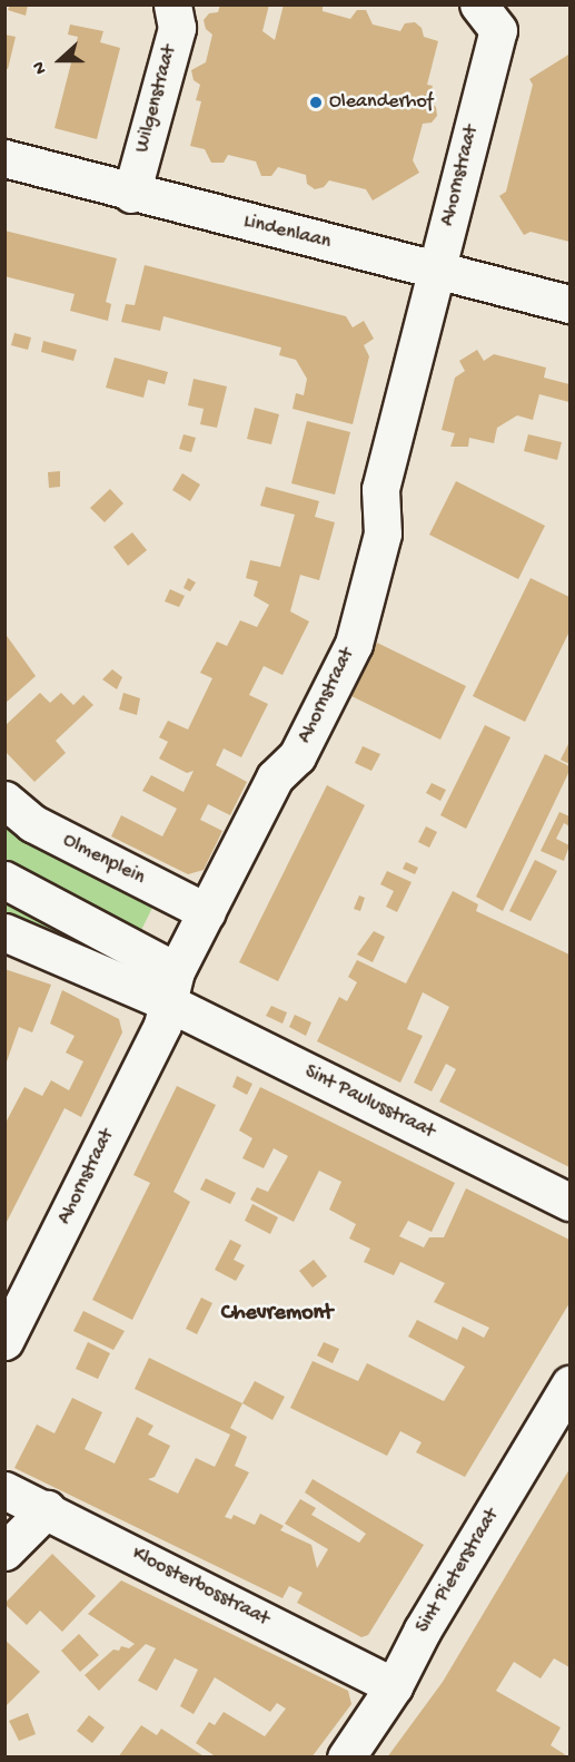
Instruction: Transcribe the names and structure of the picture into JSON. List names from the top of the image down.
{
  "streets": {
    "street": [
      "Wilgenstraat",
      "Ahornstraat",
      "Lindenlaan",
      "Olmenplein",
      "Sint Paulusstraat",
      "Sint Pieterstraat",
      "Kloosterbosstraat"
    ]
  },
  "crossings": [
    ["Wilgenstraat", "Lindenlaan"],
    ["Ahornstraat", "Lindenlaan"],
    ["Ahornstraat", "Olmenplein"],
    ["Ahornstraat", "Sint Paulusstraat"],
    ["Sint Pieterstraat", "Kloosterbosstraat"]
  ],
  "districts": ["Chevremont"],
  "places": ["Oleanderhof"],
  "north": "left"
}
